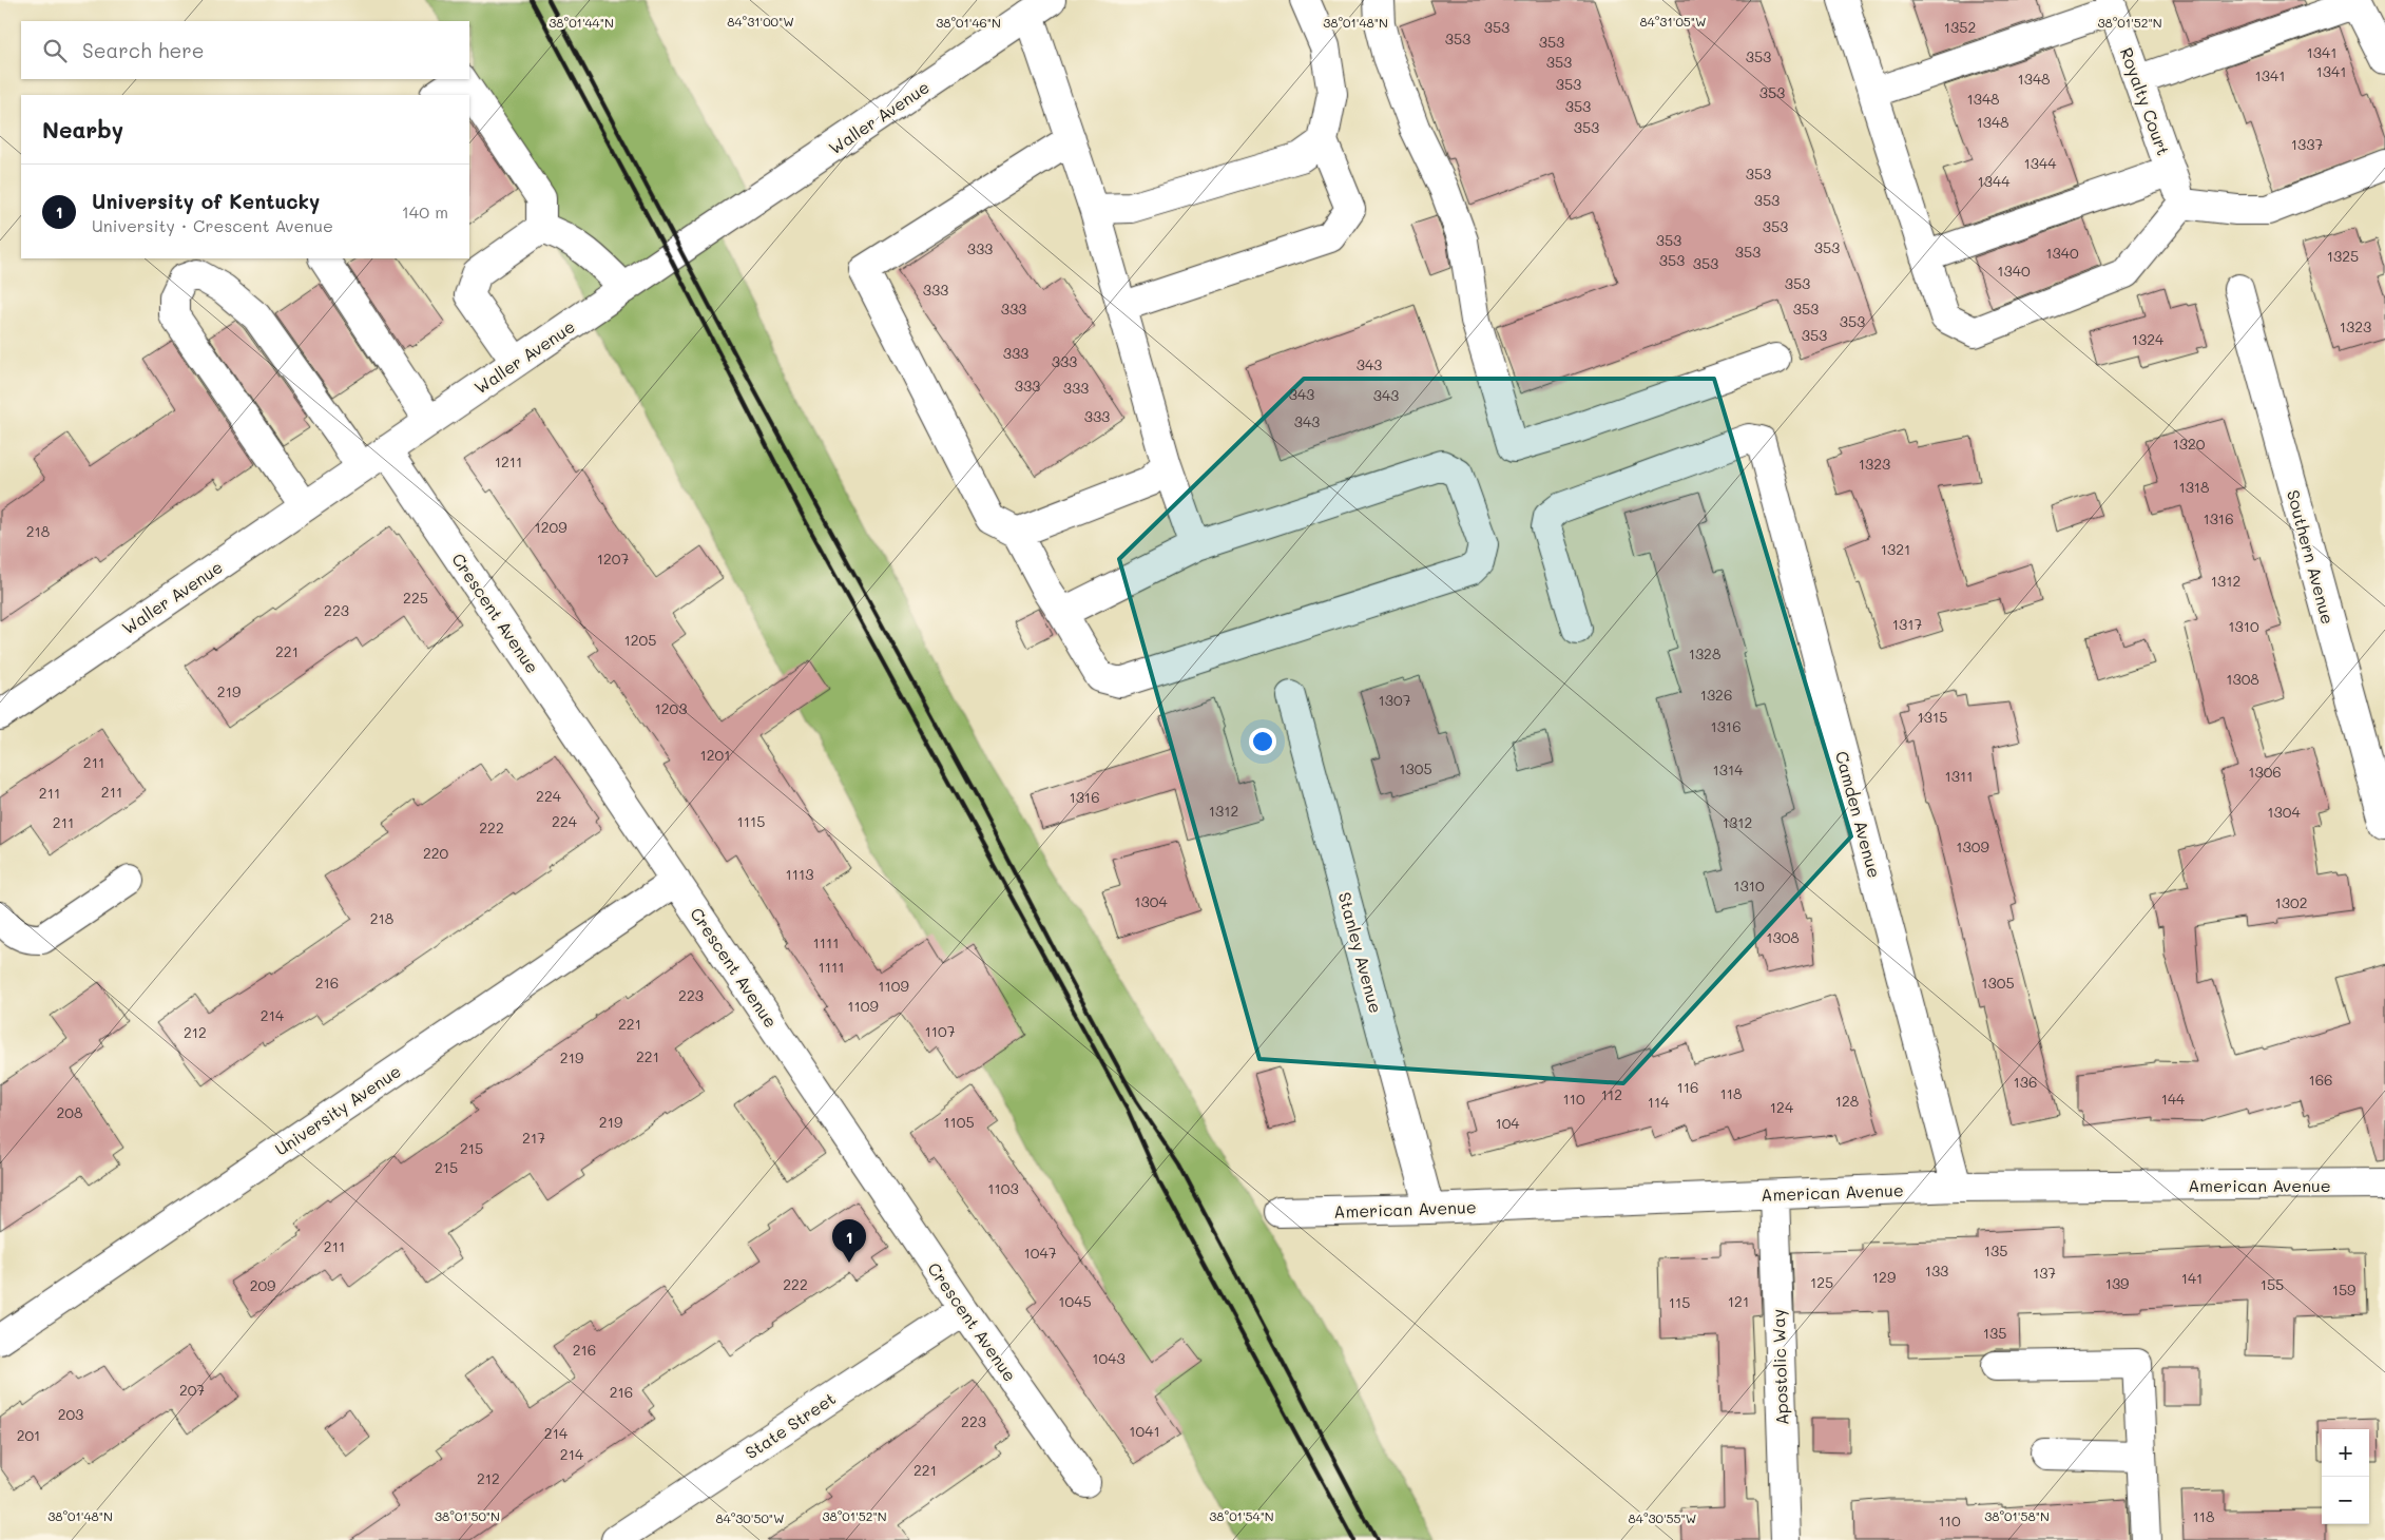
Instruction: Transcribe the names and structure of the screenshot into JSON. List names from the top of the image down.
{
  "streets": {
    "street": [
      "Royalty Court",
      "Waller Avenue",
      "Southern Avenue",
      "Crescent Avenue",
      "Camden Avenue",
      "Stanley Avenue",
      "University Avenue",
      "American Avenue",
      "Apostolic Way",
      "State Street"
    ]
  },
  "crossings": [
    ["Waller Avenue", "Crescent Avenue"],
    ["Crescent Avenue", "University Avenue"],
    ["Crescent Avenue", "State Street"],
    ["Camden Avenue", "American Avenue"],
    ["Stanley Avenue", "American Avenue"],
    ["American Avenue", "Apostolic Way"]
  ],
  "house_numbers": [
    "353",
    "1352",
    "353",
    "353",
    "1341",
    "353",
    "353",
    "1341",
    "1341",
    "1348",
    "353",
    "353",
    "1348",
    "353",
    "1348",
    "353",
    "1337",
    "1344",
    "353",
    "1344",
    "353",
    "353",
    "353",
    "353",
    "333",
    "353",
    "1340",
    "1325",
    "353",
    "353",
    "1340",
    "353",
    "333",
    "333",
    "353",
    "353",
    "1323",
    "353",
    "1324",
    "333",
    "333",
    "343",
    "333",
    "333",
    "343",
    "343",
    "333",
    "343",
    "1320",
    "1211",
    "1323",
    "1318",
    "1316",
    "1209",
    "218",
    "1321",
    "1207",
    "1312",
    "225",
    "223",
    "1317",
    "1310",
    "1205",
    "221",
    "1328",
    "1308",
    "219",
    "1326",
    "1307",
    "1203",
    "1315",
    "1316",
    "1201",
    "211",
    "1305",
    "1314",
    "1306",
    "1311",
    "211",
    "211",
    "224",
    "1316",
    "1312",
    "1304",
    "224",
    "1115",
    "211",
    "1312",
    "222",
    "1309",
    "220",
    "1113",
    "1310",
    "1304",
    "1302",
    "218",
    "1308",
    "1111",
    "1111",
    "216",
    "1305",
    "1109",
    "223",
    "1109",
    "214",
    "221",
    "1107",
    "212",
    "221",
    "219",
    "166",
    "136",
    "116",
    "118",
    "112",
    "110",
    "144",
    "128",
    "114",
    "124",
    "208",
    "219",
    "1105",
    "104",
    "217",
    "215",
    "215",
    "1103",
    "211",
    "135",
    "1047",
    "133",
    "137",
    "129",
    "141",
    "125",
    "139",
    "222",
    "155",
    "209",
    "159",
    "1045",
    "121",
    "115",
    "135",
    "216",
    "1043",
    "207",
    "216",
    "203",
    "223",
    "1041",
    "214",
    "201",
    "214",
    "221",
    "212",
    "118",
    "110"
  ],
  "page": {
    "search": "Search here",
    "heading": "Nearby",
    "list": [
      {
        "mark": "1",
        "name": "University of Kentucky",
        "note": "University · Crescent Avenue",
        "value": "140 m"
      }
    ],
    "pins": "1",
    "map_buttons": ["+", "−"]
  },
  "coordinates": [
    "84°31'00\"W",
    "84°31'05\"W",
    "38°01'44\"N",
    "38°01'46\"N",
    "38°01'48\"N",
    "38°01'52\"N",
    "38°01'50\"N",
    "38°01'54\"N",
    "38°01'58\"N",
    "84°30'50\"W",
    "84°30'55\"W"
  ]
}
